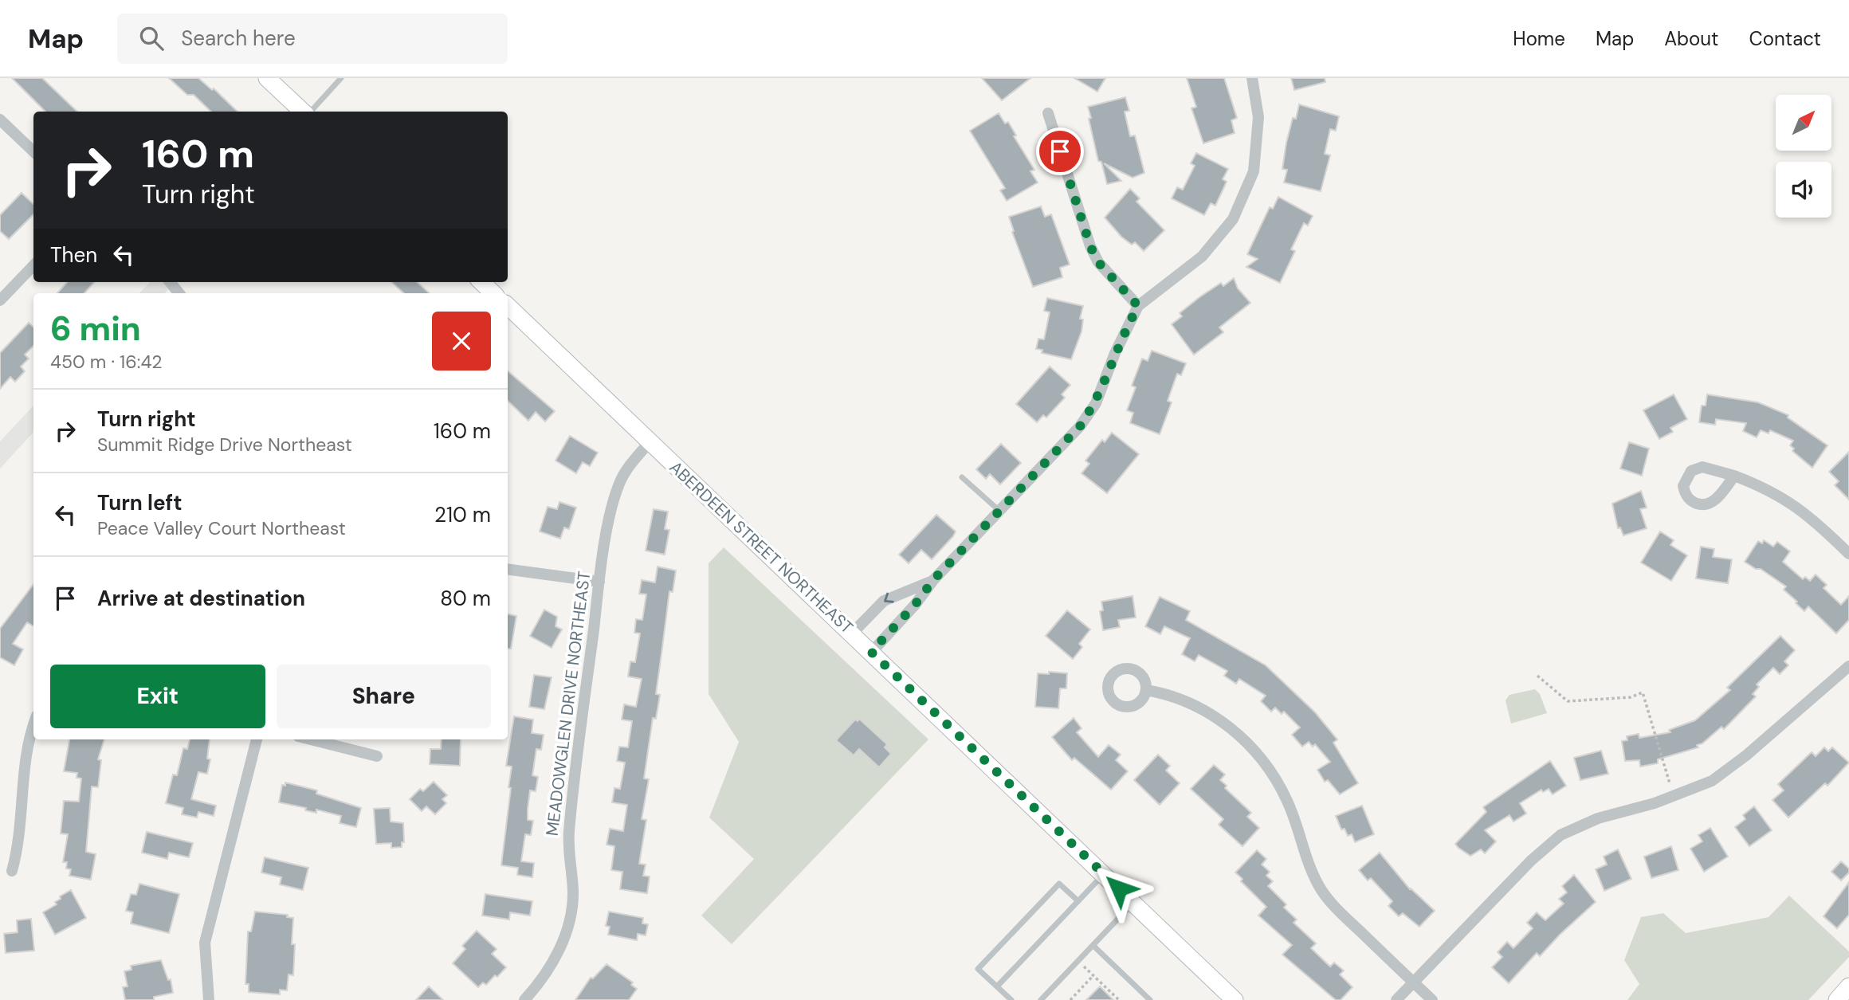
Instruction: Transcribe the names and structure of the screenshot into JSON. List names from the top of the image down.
{
  "streets": {
    "street": ["ABERDEEN STREET NORTHEAST", "MEADOWGLEN DRIVE NORTHEAST"]
  },
  "crossings": [
    ["ABERDEEN STREET NORTHEAST", "MEADOWGLEN DRIVE NORTHEAST"]
  ],
  "north": "top right",
  "page": {
    "header": "Map",
    "search": "Search here",
    "nav": [
      "Home",
      "Map",
      "About",
      "Contact"
    ],
    "turn": ["160 m", "Turn right"],
    "then": "Then",
    "heading": ["6 min", "450 m · 16:42"],
    "list": [
      {
        "name": "Turn right",
        "note": "Summit Ridge Drive Northeast",
        "value": "160 m"
      },
      {
        "name": "Turn left",
        "note": "Peace Valley Court Northeast",
        "value": "210 m"
      },
      {
        "name": "Arrive at destination",
        "value": "80 m"
      }
    ],
    "buttons": ["Exit", "Share"]
  }
}
